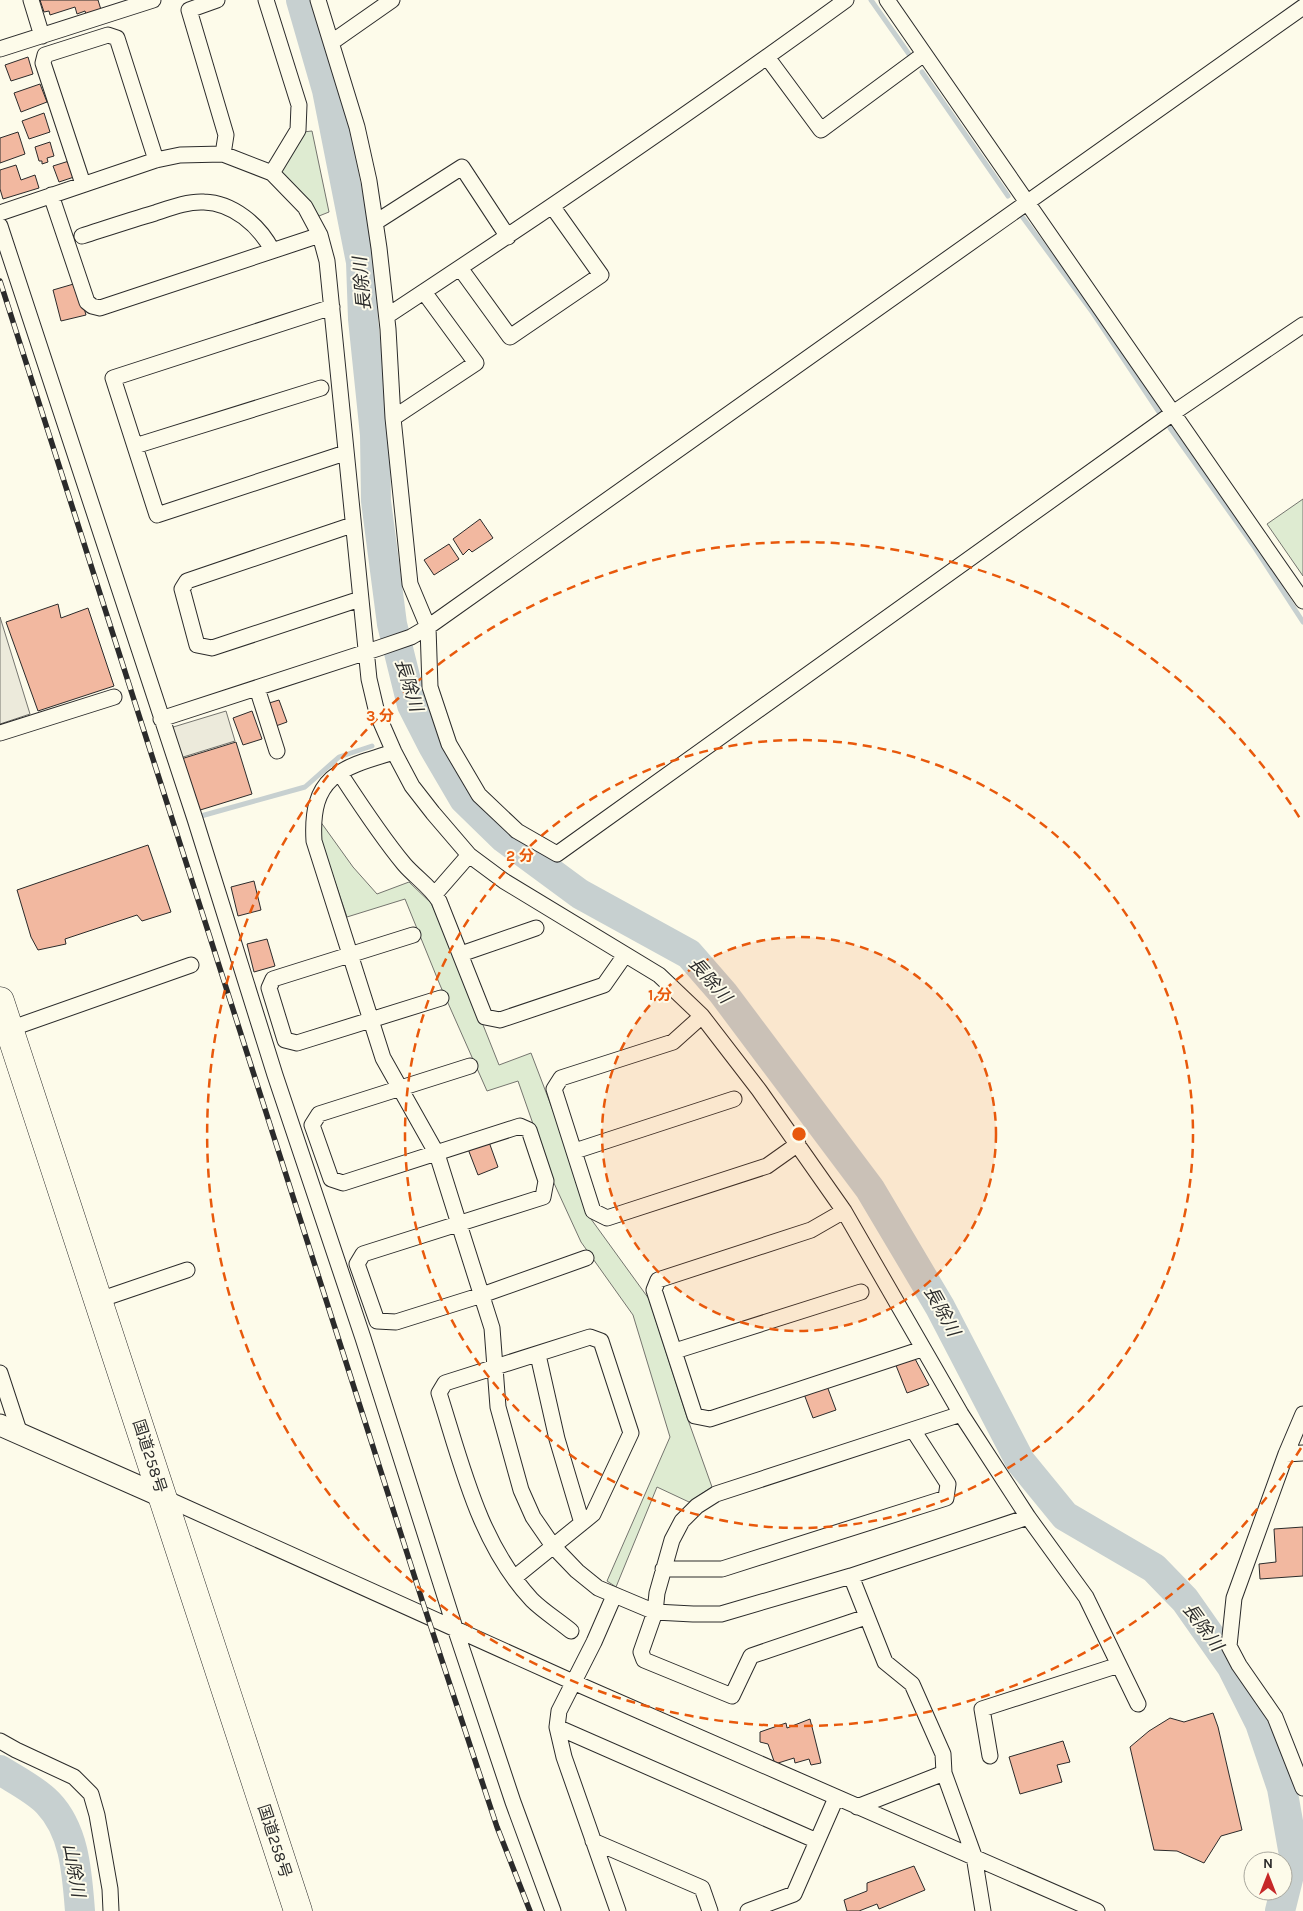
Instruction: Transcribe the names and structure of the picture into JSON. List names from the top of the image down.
{
  "streets": {
    "highway": ["国道258号"]
  },
  "water": ["長除川", "山除川"],
  "north": "top",
  "rings": ["3 分", "2 分", "1 分"]
}
